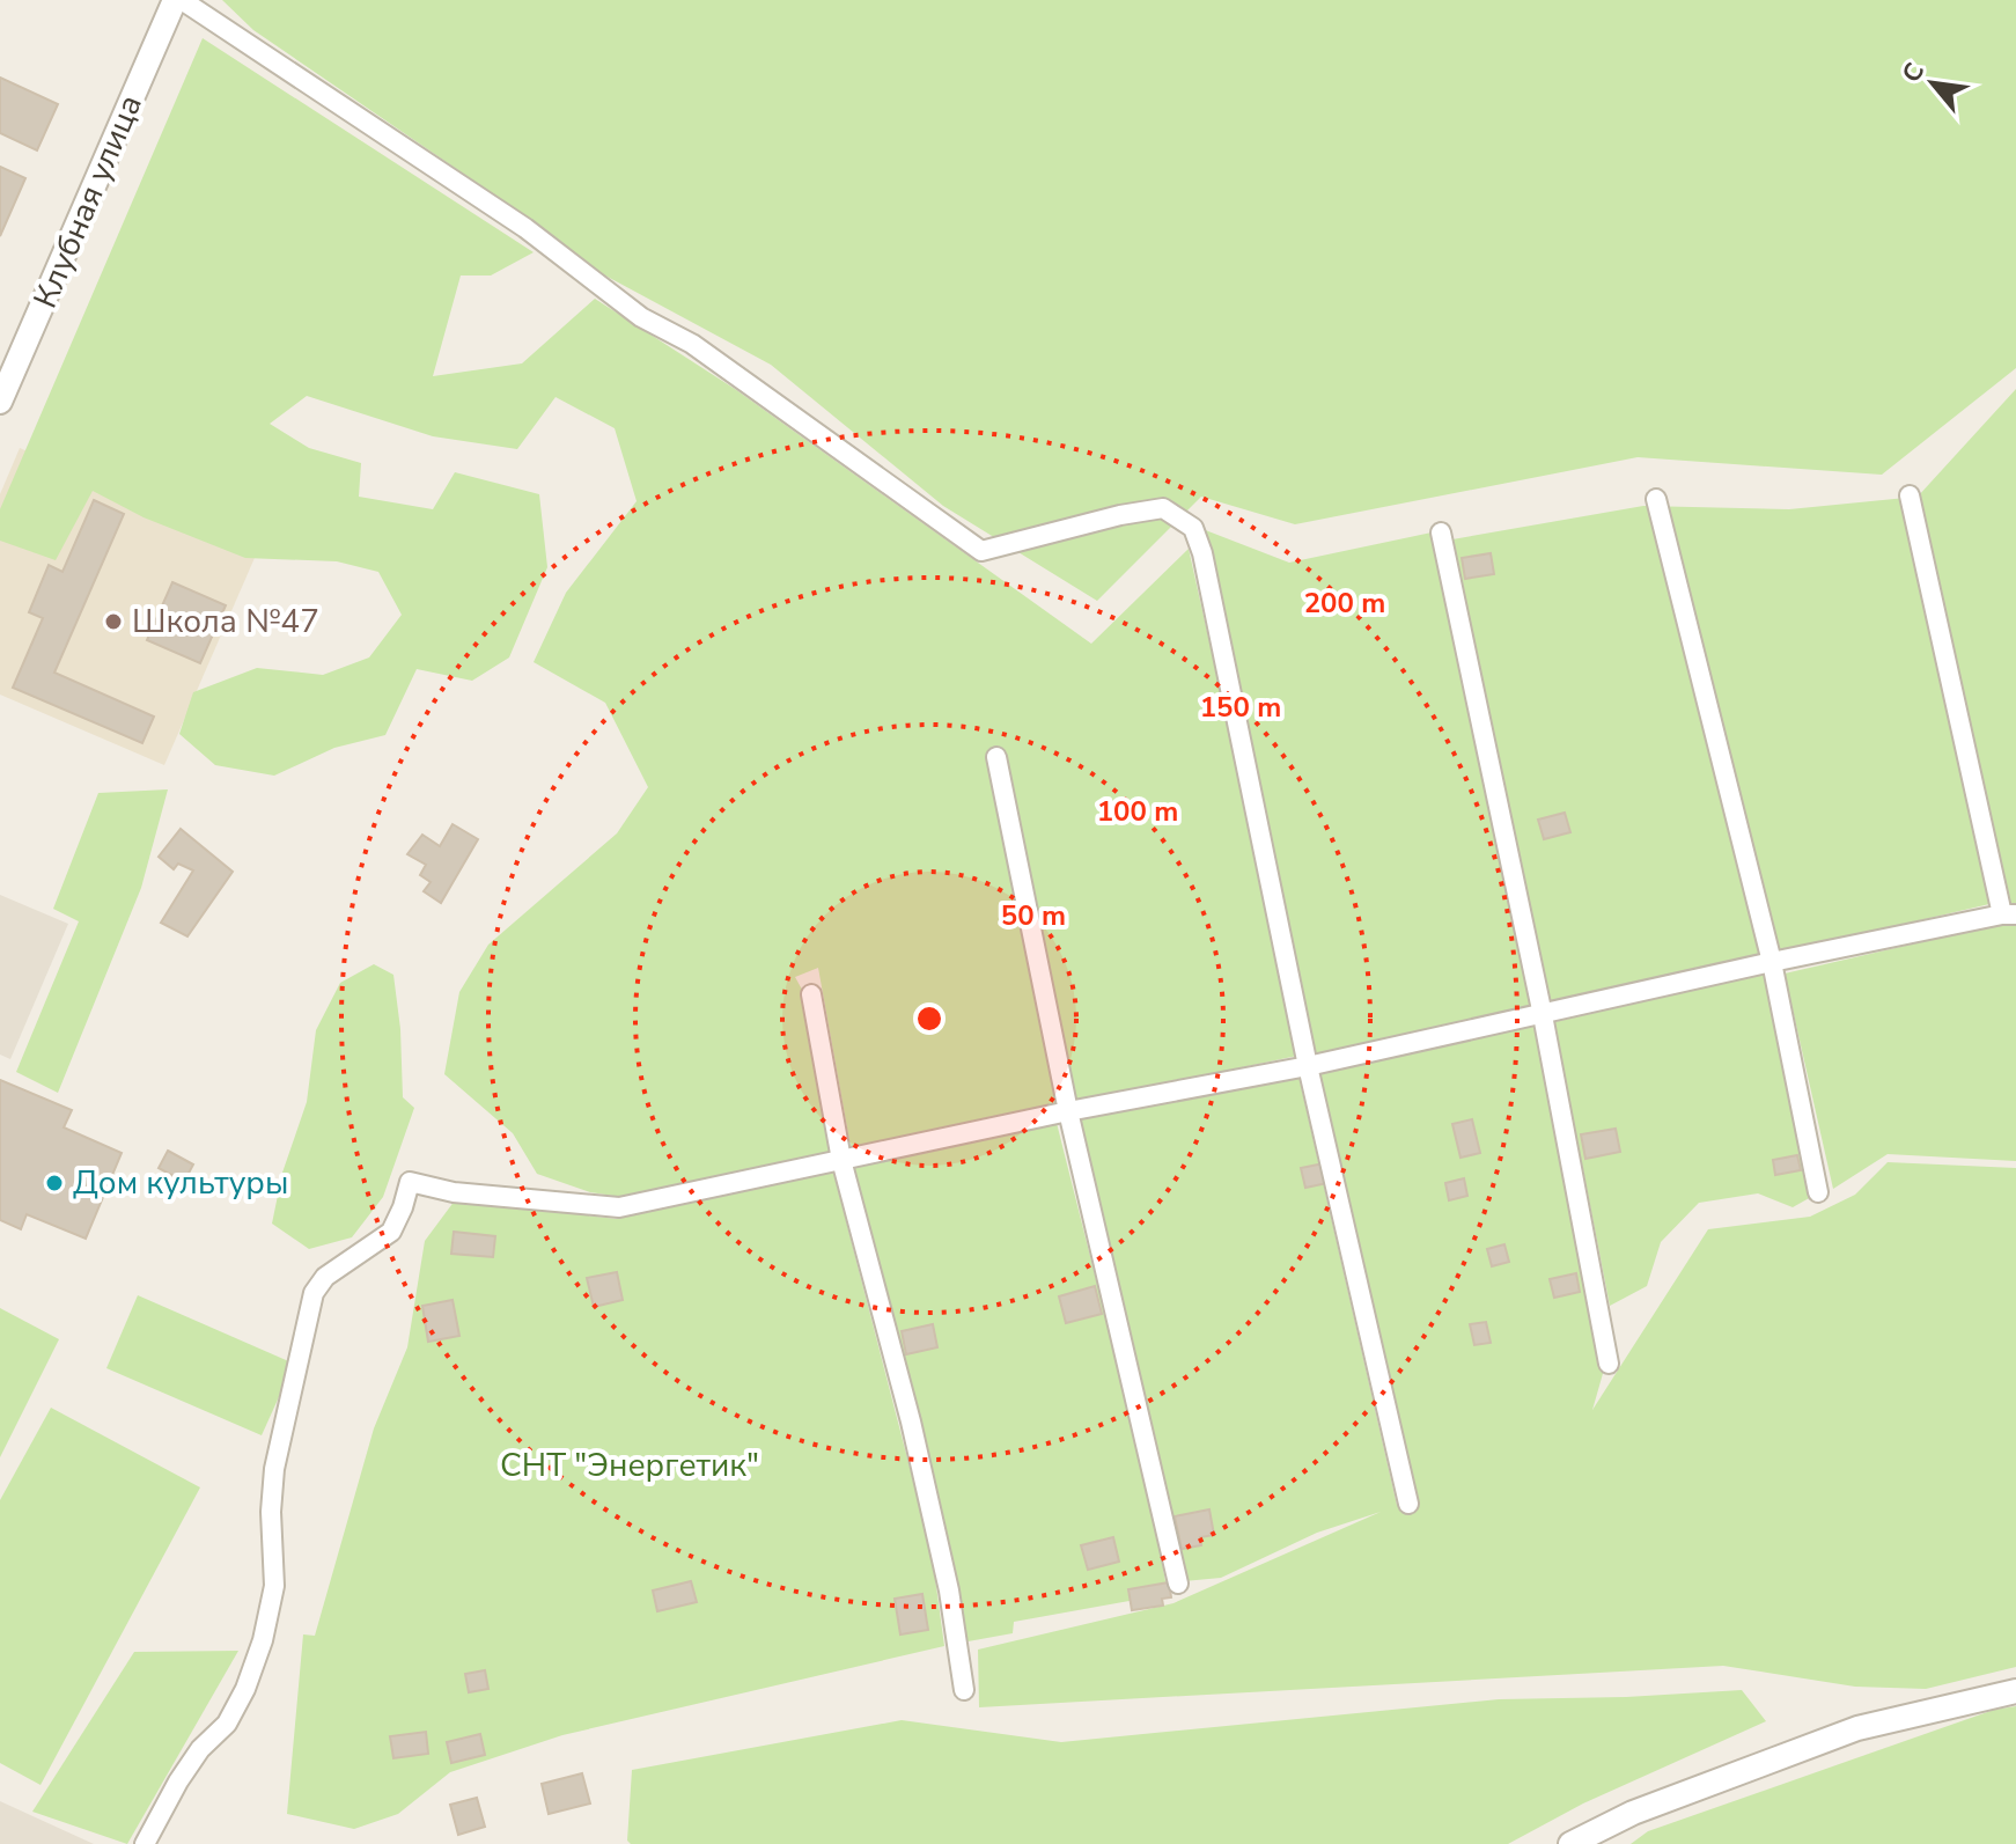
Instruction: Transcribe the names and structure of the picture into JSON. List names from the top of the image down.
{
  "streets": {
    "street": ["Клубная улица"]
  },
  "parks": ["СНТ \"Энергетик\""],
  "places": ["Школа №47", "Дом культуры"],
  "north": "top left",
  "rings": [
    "200 m",
    "150 m",
    "100 m",
    "50 m"
  ]
}
